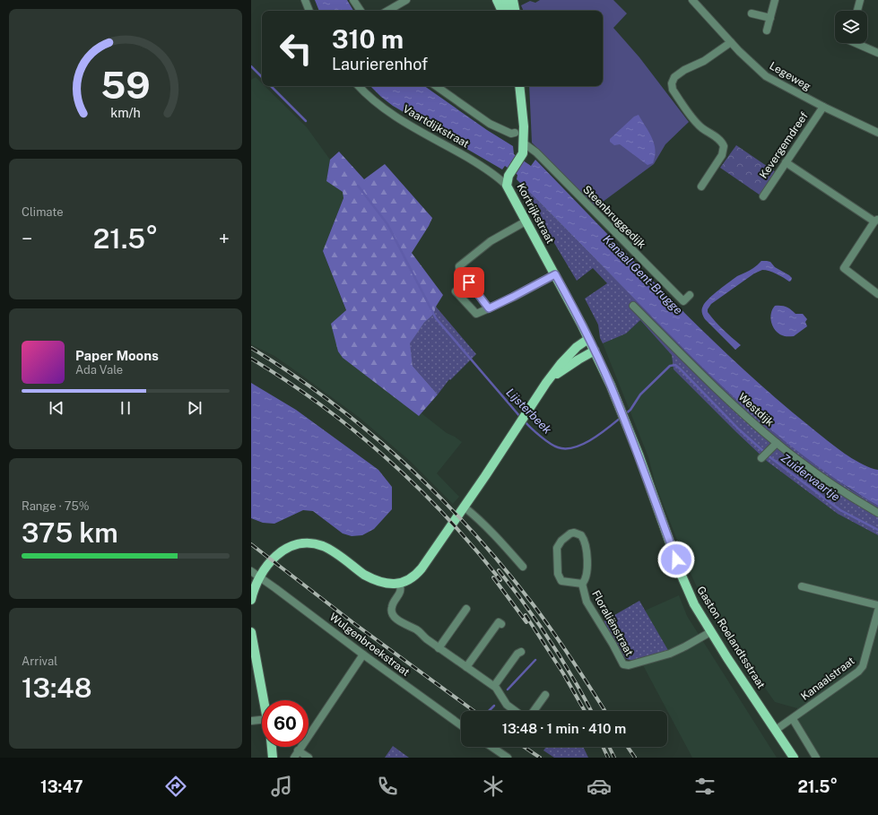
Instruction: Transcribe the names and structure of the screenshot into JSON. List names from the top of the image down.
{
  "streets": {
    "main road": ["Kortrijkstraat", "Gaston Roelandtsstraat"],
    "street": [
      "Legeweg",
      "Vaartdijkstraat",
      "Kevergemdreef",
      "Steenbruggedijk",
      "Westdijk",
      "Floraliënstraat",
      "Wulgenbroekstraat",
      "Kanaalstraat"
    ]
  },
  "crossings": [
    ["Legeweg", "Kevergemdreef"],
    ["Vaartdijkstraat", "Kortrijkstraat"],
    ["Kortrijkstraat", "Steenbruggedijk"],
    ["Kortrijkstraat", "Gaston Roelandtsstraat"],
    ["Floraliënstraat", "Gaston Roelandtsstraat"],
    ["Gaston Roelandtsstraat", "Kanaalstraat"]
  ],
  "water": ["Kanaal Gent-Brugge", "Lijsterbeek", "Zuidervaartje"],
  "page": {
    "turn": ["310 m", "Laurierenhof"],
    "tile": [
      "Climate",
      ["Range · 75%", "375 km"],
      ["Arrival", "13:48"]
    ],
    "heat": ["−", "21.5°", "+"],
    "song": ["Paper Moons", "Ada Vale"],
    "limit": "60",
    "trip": "13:48 · 1 min · 410 m",
    "tabs": ["13:47", "21.5°"],
    "gauge": ["59", "km/h"]
  }
}
